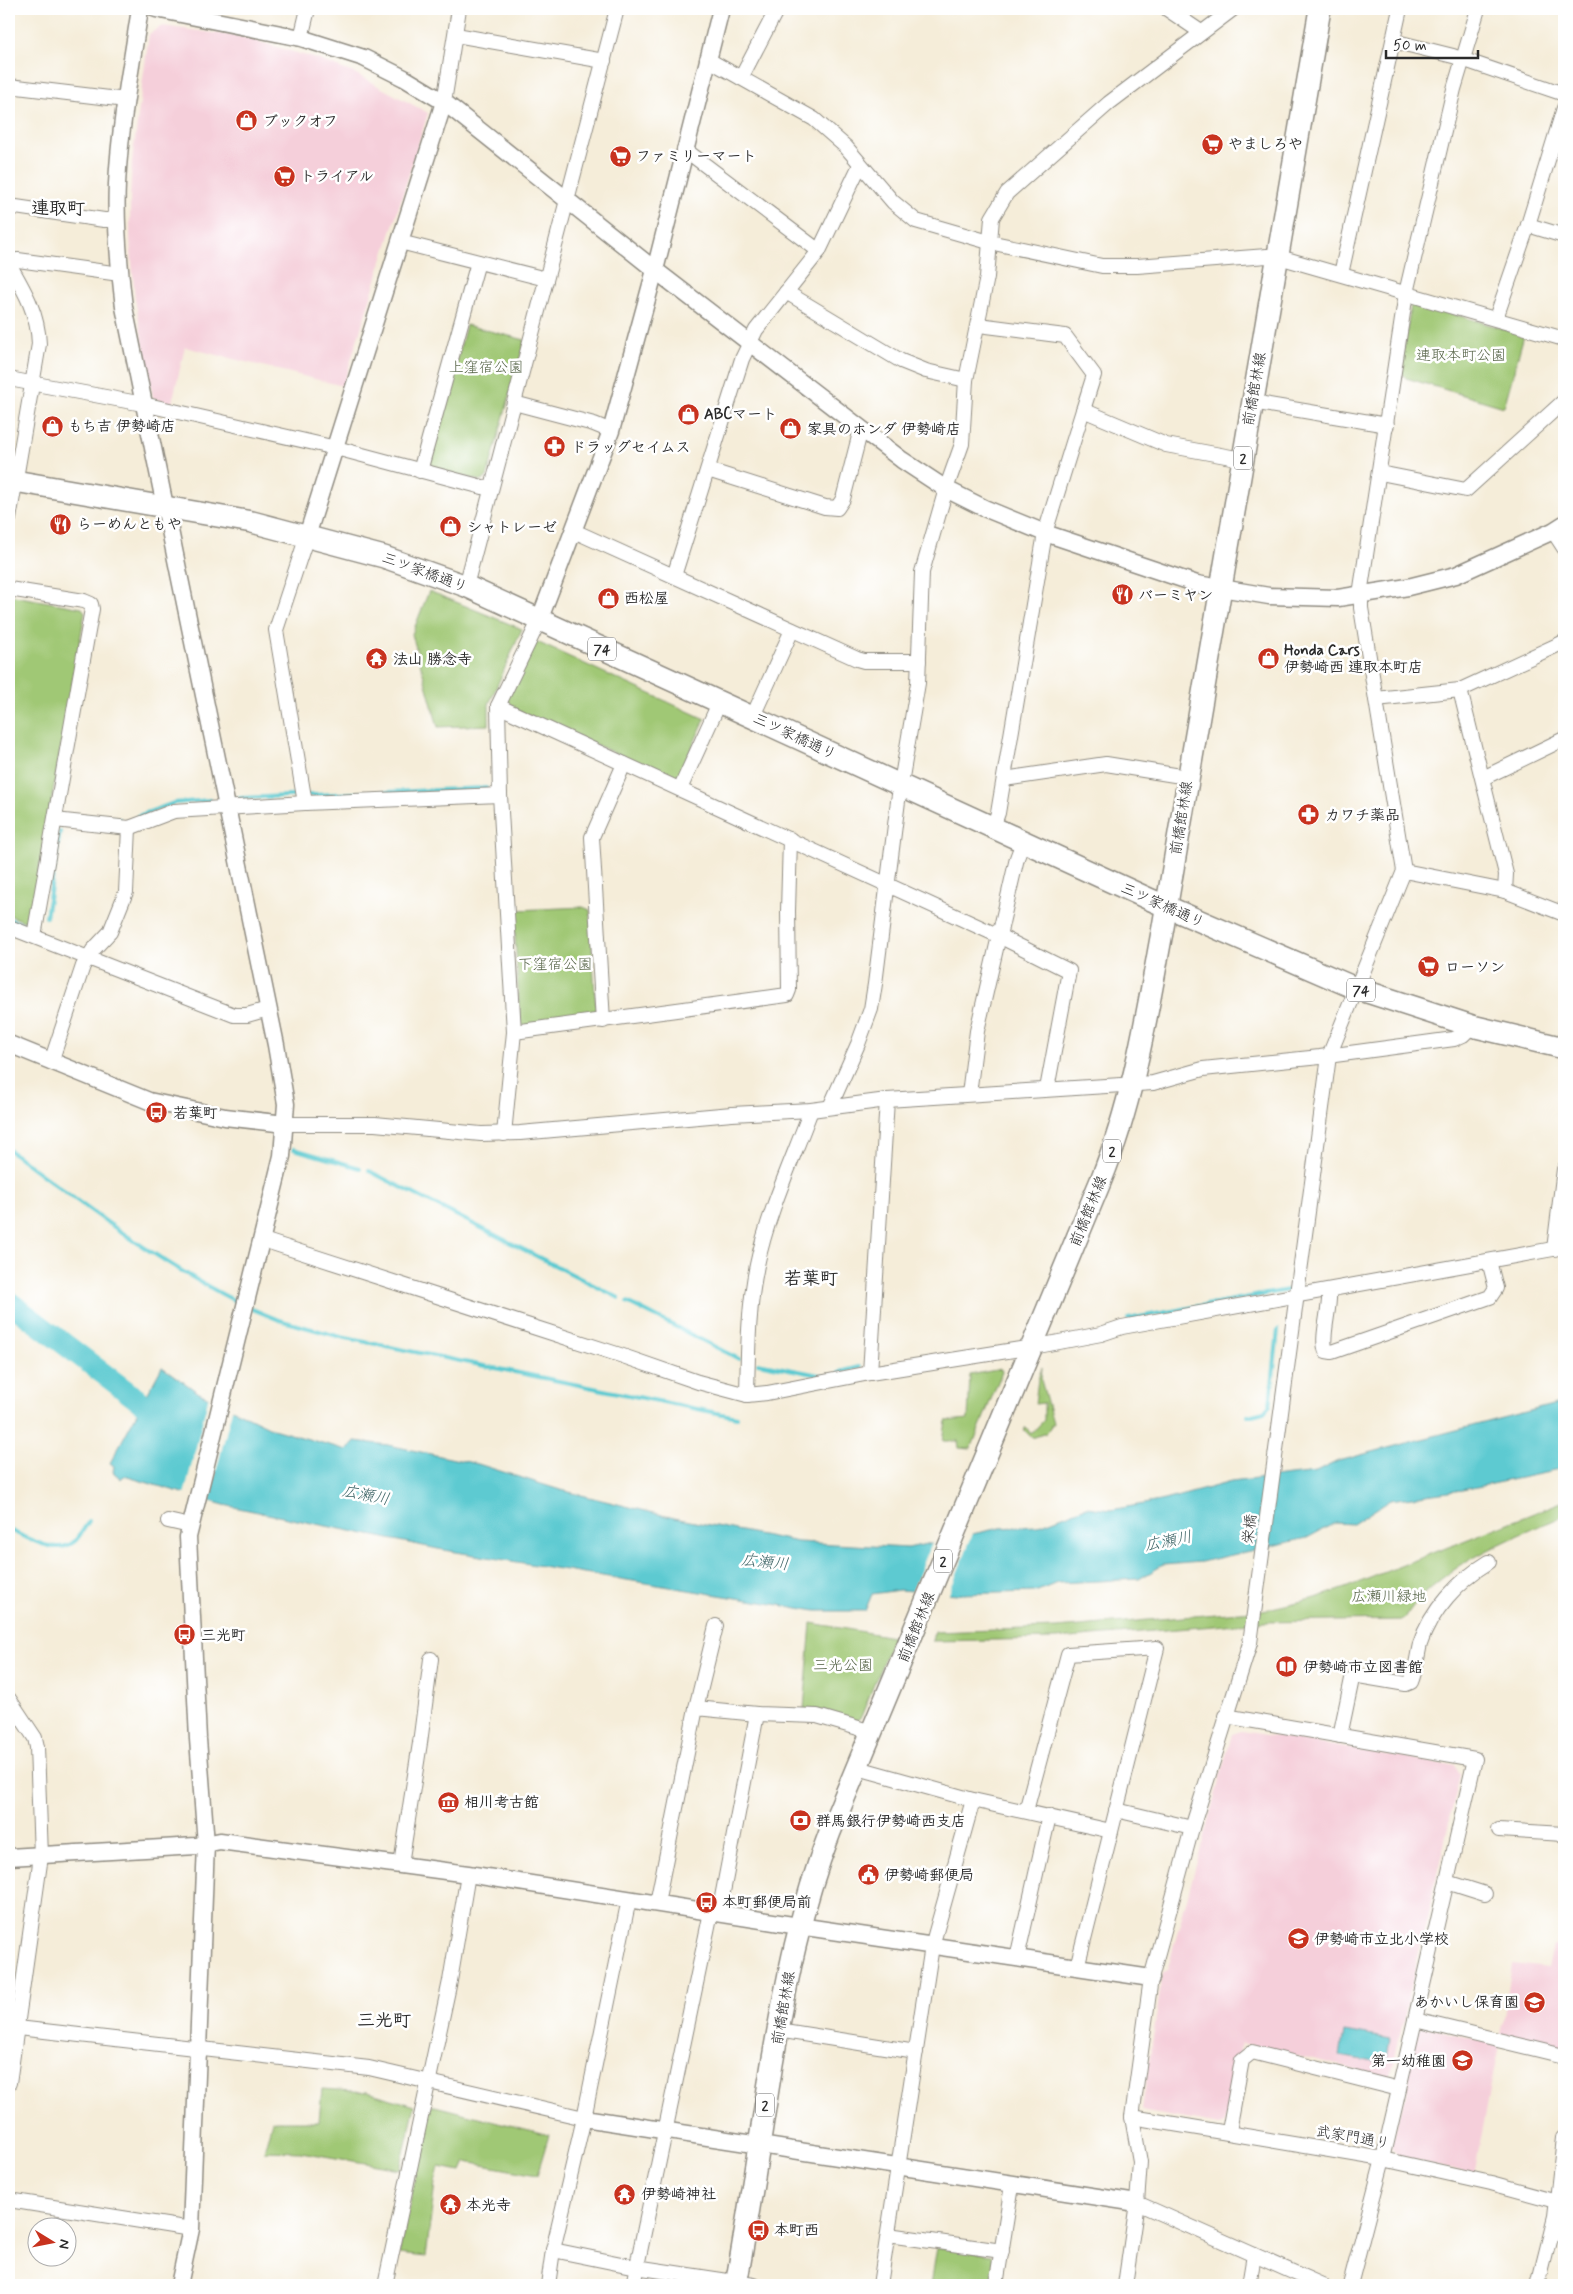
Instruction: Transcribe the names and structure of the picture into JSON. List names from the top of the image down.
{
  "streets": {
    "main road": [
      "前橋館林線",
      "2",
      "三ツ家橋通り",
      "74"
    ],
    "street": ["栄橋", "武家門通り"]
  },
  "crossings": [
    ["前橋館林線", "三ツ家橋通り"],
    ["三ツ家橋通り", "栄橋"],
    ["栄橋", "武家門通り"]
  ],
  "districts": ["連取町", "若葉町", "三光町"],
  "water": ["広瀬川"],
  "parks": [
    "連取本町公園",
    "上窪宿公園",
    "下窪宿公園",
    "広瀬川緑地",
    "三光公園"
  ],
  "places": {
    "shop": [
      "ブックオフ",
      "ABCマート",
      "もち吉 伊勢崎店",
      "家具のホンダ 伊勢崎店",
      "シャトレーゼ",
      "西松屋",
      "Honda Cars 伊勢崎西 連取本町店"
    ],
    "supermarket": [
      "やましろや",
      "ファミリーマート",
      "トライアル",
      "ローソン"
    ],
    "pharmacy": ["ドラッグセイムス", "カワチ薬品"],
    "restaurant": ["らーめんともや", "バーミヤン"],
    "temple": ["法山 勝念寺", "伊勢崎神社", "本光寺"],
    "bus stop": [
      "若葉町",
      "三光町",
      "本町郵便局前",
      "本町西"
    ],
    "library": ["伊勢崎市立図書館"],
    "museum": ["相川考古館"],
    "bank": ["群馬銀行伊勢崎西支店"],
    "public building": ["伊勢崎郵便局"],
    "school or university": ["伊勢崎市立北小学校", "あかいし保育園", "第一幼稚園"]
  },
  "scale_bar": "50 m",
  "north": "right"
}
